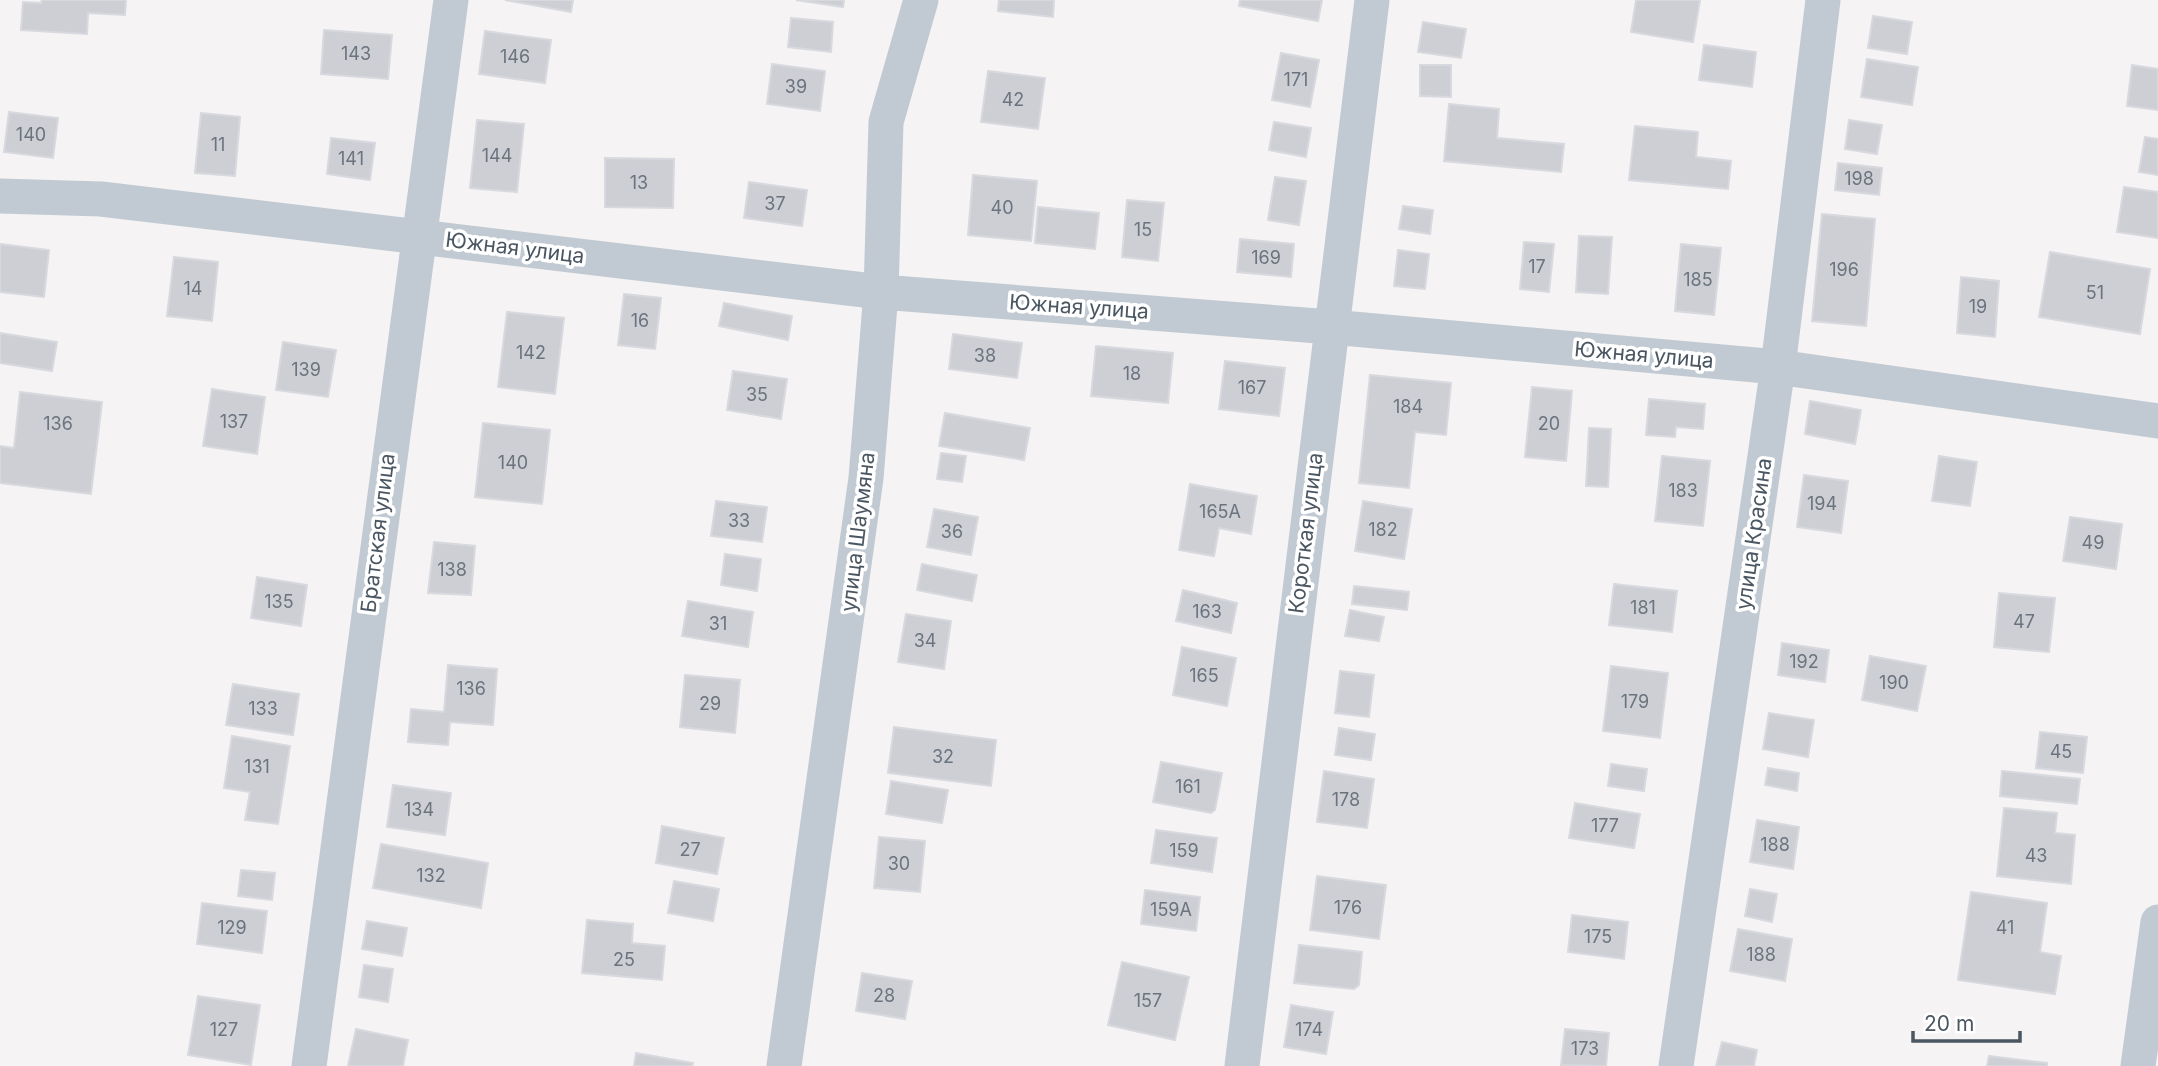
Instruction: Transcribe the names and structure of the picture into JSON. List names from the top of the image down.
{
  "streets": {
    "street": [
      "Южная улица",
      "улица Шаумяна",
      "Братская улица",
      "Короткая улица",
      "улица Красина"
    ]
  },
  "crossings": [
    ["Южная улица", "улица Шаумяна"],
    ["Южная улица", "Братская улица"],
    ["Южная улица", "Короткая улица"],
    ["Южная улица", "улица Красина"]
  ],
  "house_numbers": [
    "143",
    "146",
    "171",
    "39",
    "42",
    "140",
    "11",
    "144",
    "141",
    "198",
    "13",
    "37",
    "40",
    "15",
    "169",
    "17",
    "196",
    "185",
    "14",
    "51",
    "19",
    "16",
    "142",
    "38",
    "139",
    "18",
    "167",
    "35",
    "184",
    "137",
    "136",
    "20",
    "140",
    "183",
    "194",
    "165А",
    "33",
    "182",
    "36",
    "49",
    "138",
    "135",
    "181",
    "163",
    "47",
    "31",
    "34",
    "192",
    "165",
    "190",
    "136",
    "179",
    "29",
    "133",
    "45",
    "32",
    "131",
    "161",
    "178",
    "134",
    "177",
    "188",
    "27",
    "159",
    "43",
    "30",
    "132",
    "176",
    "159А",
    "129",
    "41",
    "175",
    "188",
    "25",
    "28",
    "157",
    "127",
    "174",
    "173"
  ],
  "scale_bar": "20 m"
}
